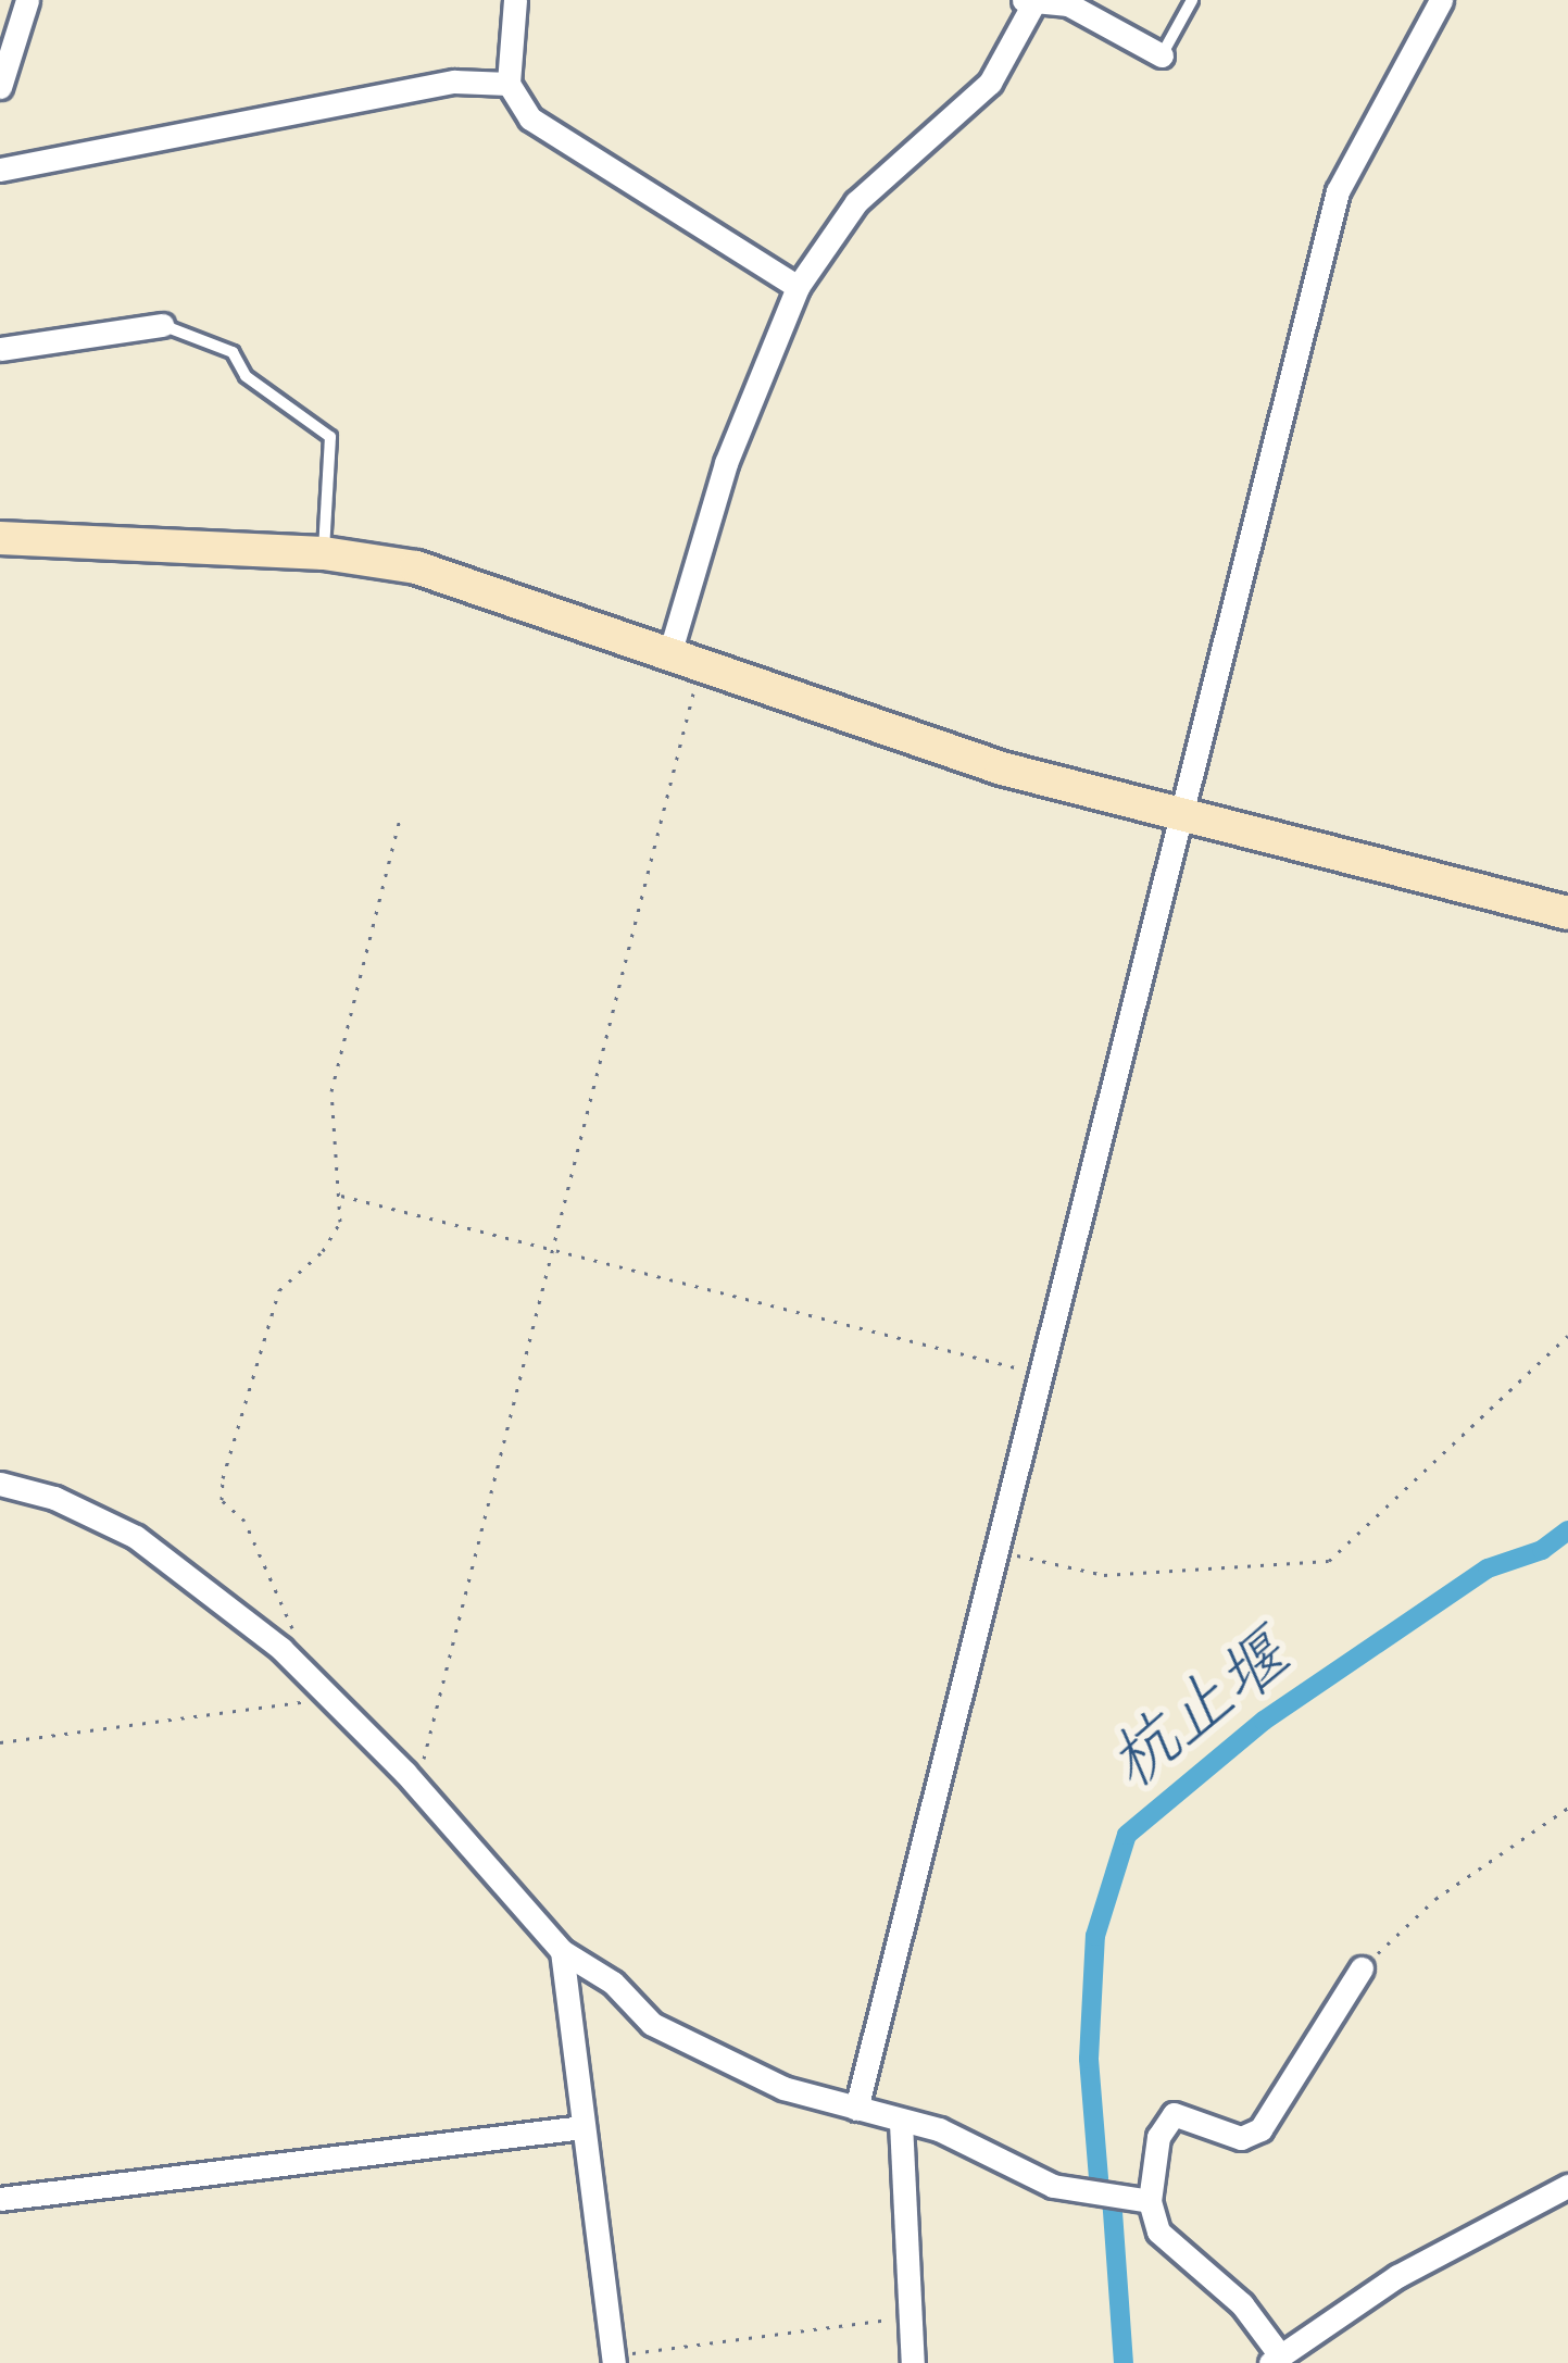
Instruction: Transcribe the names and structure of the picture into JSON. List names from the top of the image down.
{
  "water": ["杭止堰"]
}
